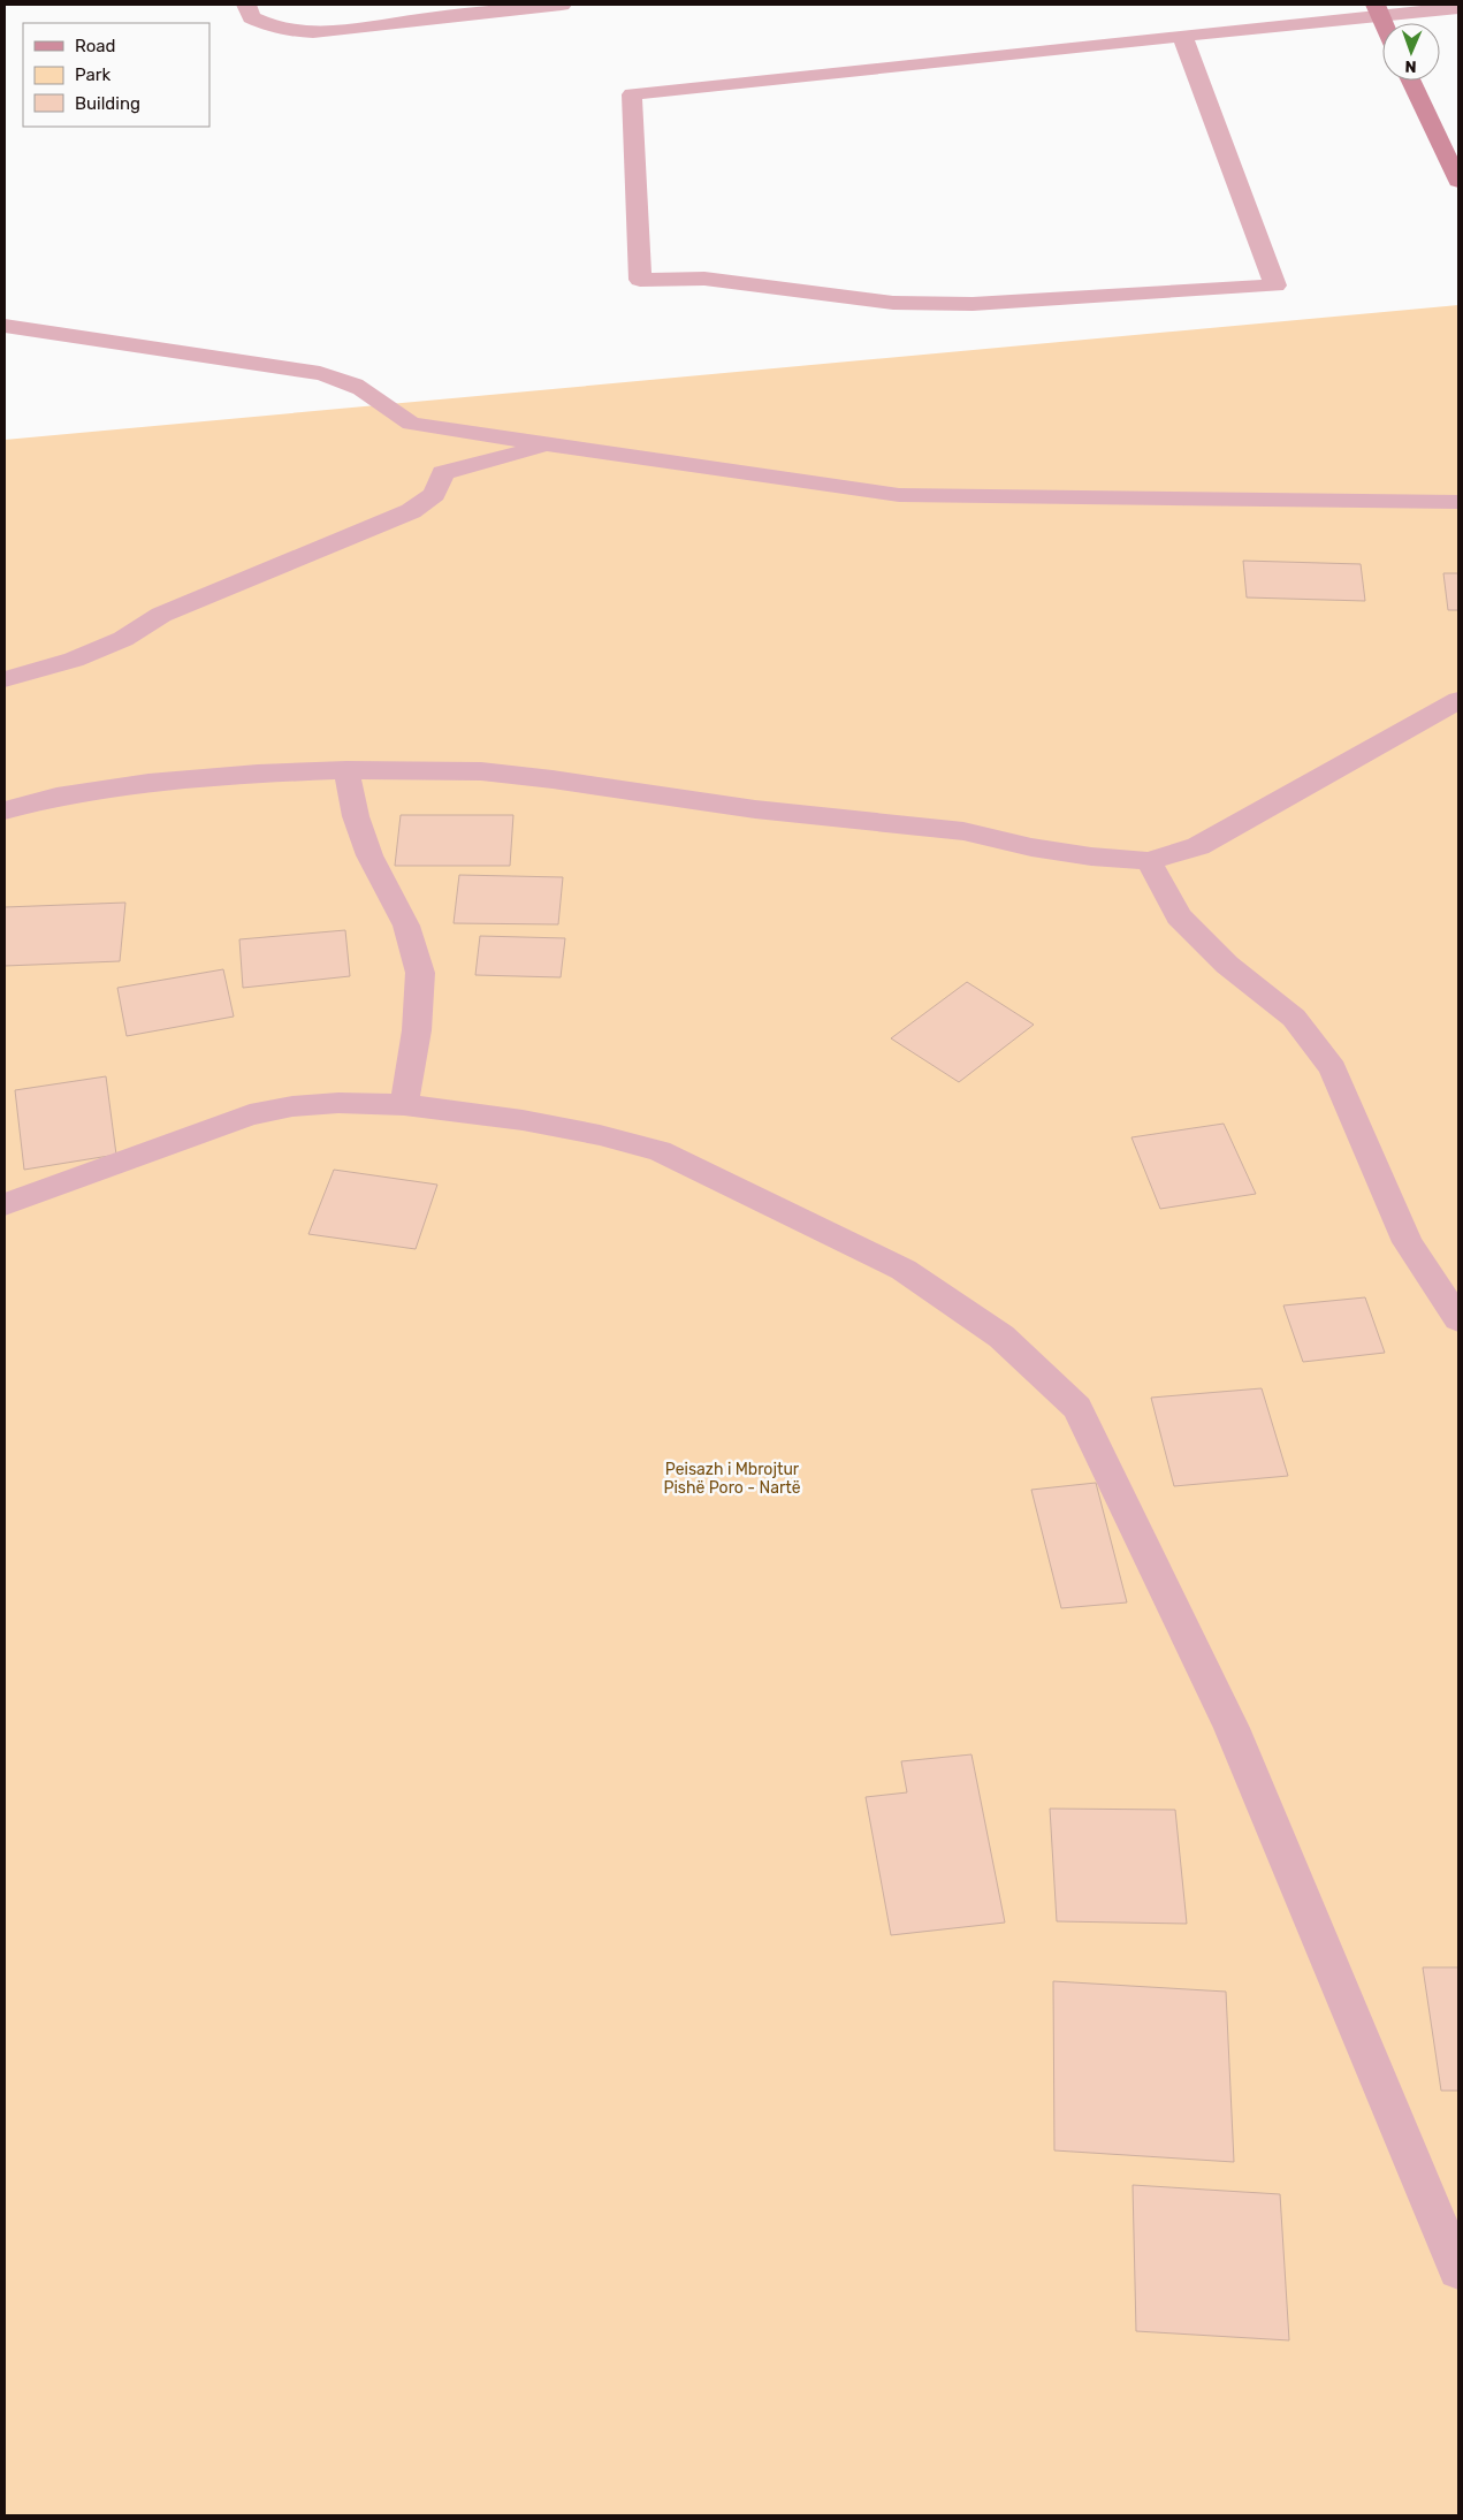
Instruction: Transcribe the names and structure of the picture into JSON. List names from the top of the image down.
{
  "parks": ["Peisazh i Mbrojtur Pishë Poro - Nartë"],
  "legend": ["Road", "Park", "Building"],
  "north": "bottom"
}
